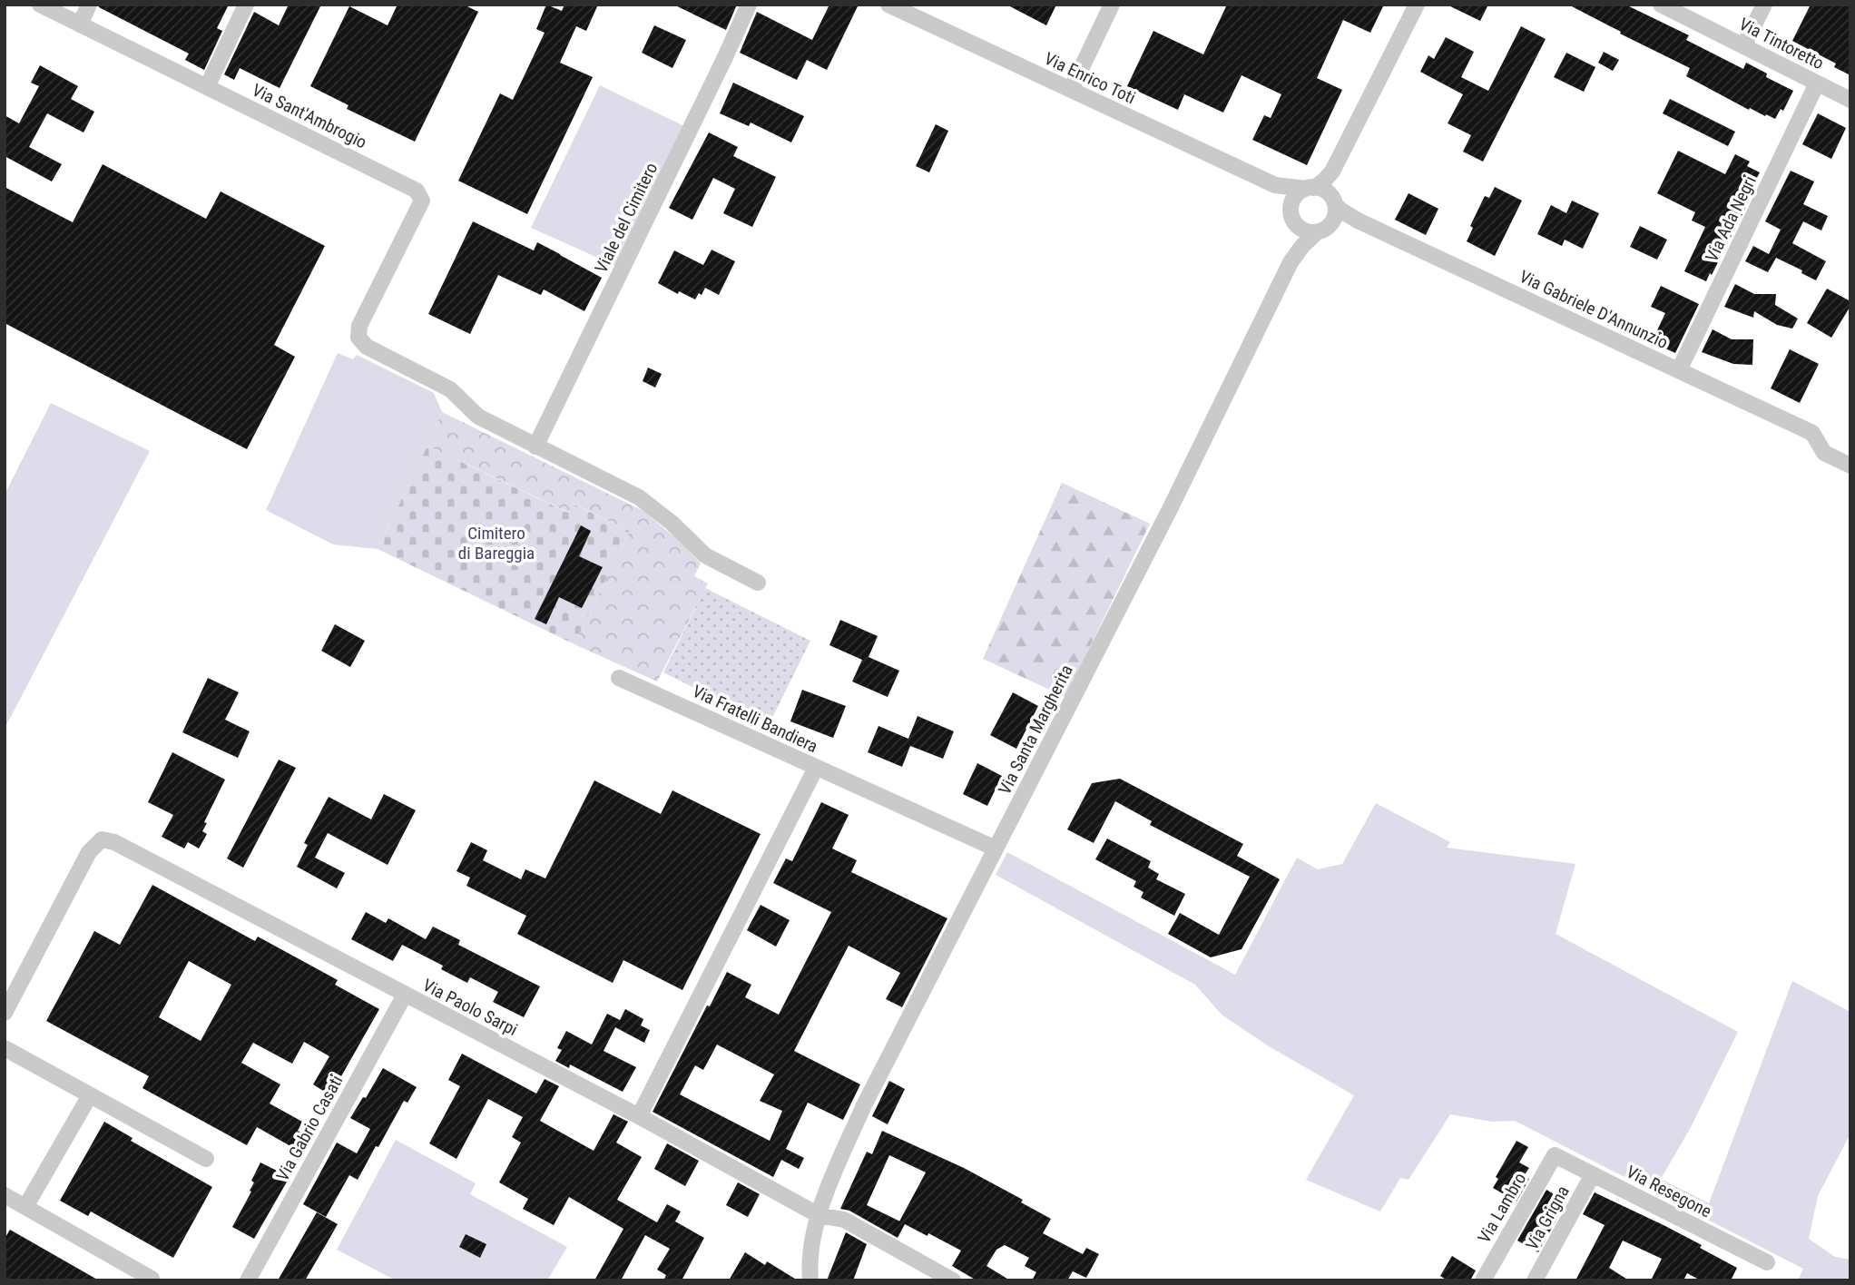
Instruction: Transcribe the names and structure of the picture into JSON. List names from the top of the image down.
{
  "streets": {
    "street": [
      "Via Tintoretto",
      "Via Enrico Toti",
      "Via Sant'Ambrogio",
      "Viale del Cimitero",
      "Via Ada Negri",
      "Via Gabriele D'Annunzio",
      "Via Fratelli Bandiera",
      "Via Santa Margherita",
      "Via Paolo Sarpi",
      "Via Gabrio Casati",
      "Via Resegone",
      "Via Lambro",
      "Via Grigna"
    ]
  },
  "crossings": [
    ["Via Tintoretto", "Via Ada Negri"],
    ["Via Enrico Toti", "Via Gabriele D'Annunzio"],
    ["Via Enrico Toti", "Via Santa Margherita"],
    ["Via Sant'Ambrogio", "Viale del Cimitero"],
    ["Via Ada Negri", "Via Gabriele D'Annunzio"],
    ["Via Gabriele D'Annunzio", "Via Santa Margherita"],
    ["Via Fratelli Bandiera", "Via Santa Margherita"],
    ["Via Santa Margherita", "Via Paolo Sarpi"],
    ["Via Paolo Sarpi", "Via Gabrio Casati"],
    ["Via Resegone", "Via Lambro"],
    ["Via Resegone", "Via Grigna"]
  ],
  "parks": ["Cimitero di Bareggia"]
}
